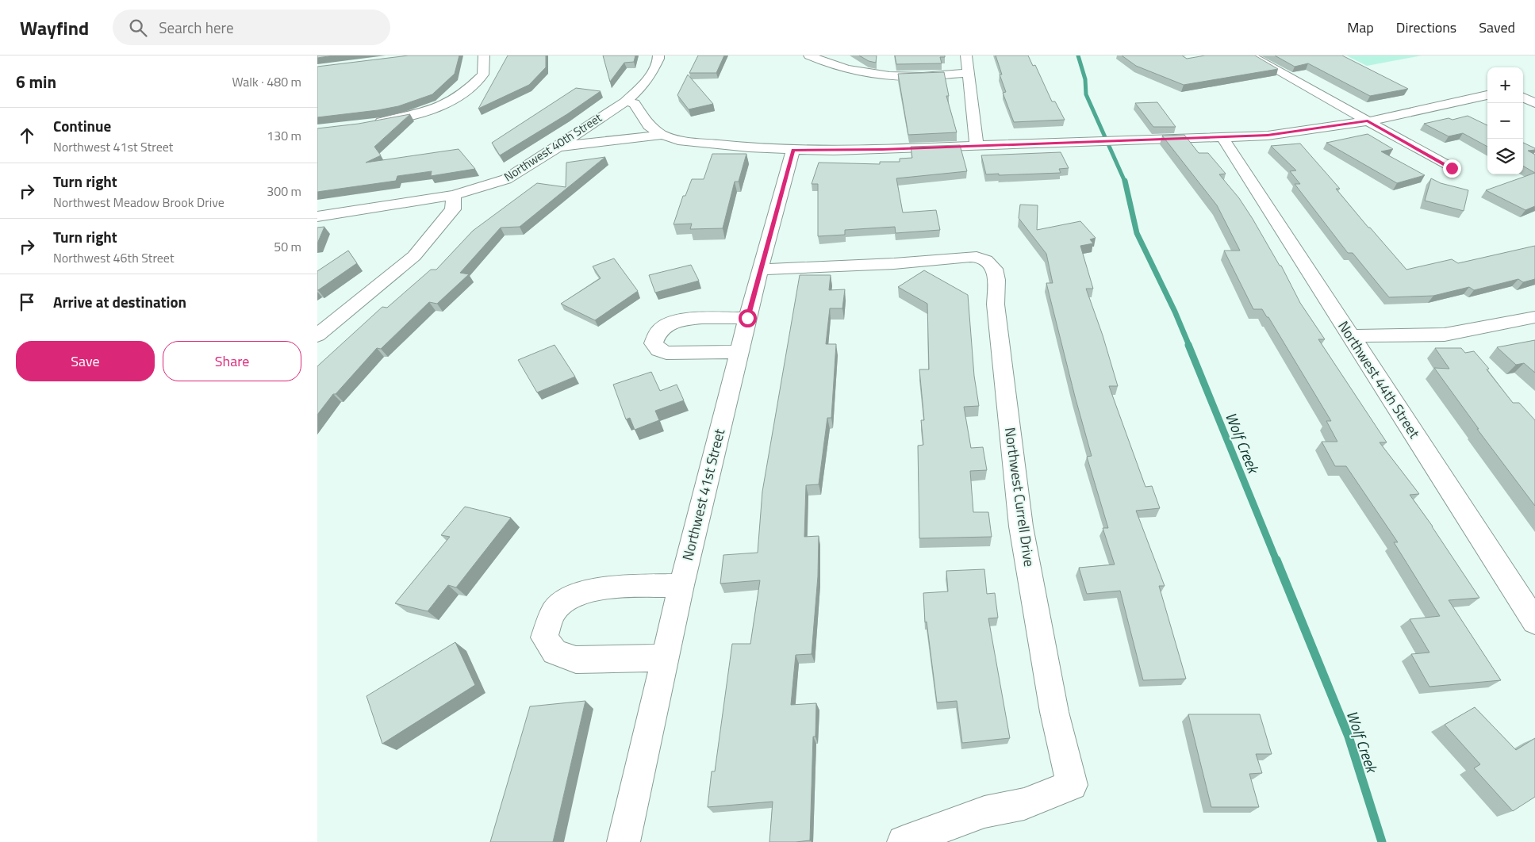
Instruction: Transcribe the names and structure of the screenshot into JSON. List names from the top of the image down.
{
  "streets": {
    "street": [
      "Northwest 40th Street",
      "Northwest 44th Street",
      "Northwest 41st Street",
      "Northwest Currell Drive"
    ]
  },
  "crossings": [
    ["Northwest 41st Street", "Northwest Currell Drive"]
  ],
  "water": ["Wolf Creek"],
  "page": {
    "header": "Wayfind",
    "search": "Search here",
    "nav": ["Map", "Directions", "Saved"],
    "heading": ["6 min", "Walk · 480 m"],
    "map_buttons": ["+", "−"],
    "list": [
      ["Continue", "Northwest 41st Street", "130 m"],
      ["Turn right", "Northwest Meadow Brook Drive", "300 m"],
      ["Turn right", "Northwest 46th Street", "50 m"],
      "Arrive at destination"
    ],
    "buttons": ["Save", "Share"]
  }
}
